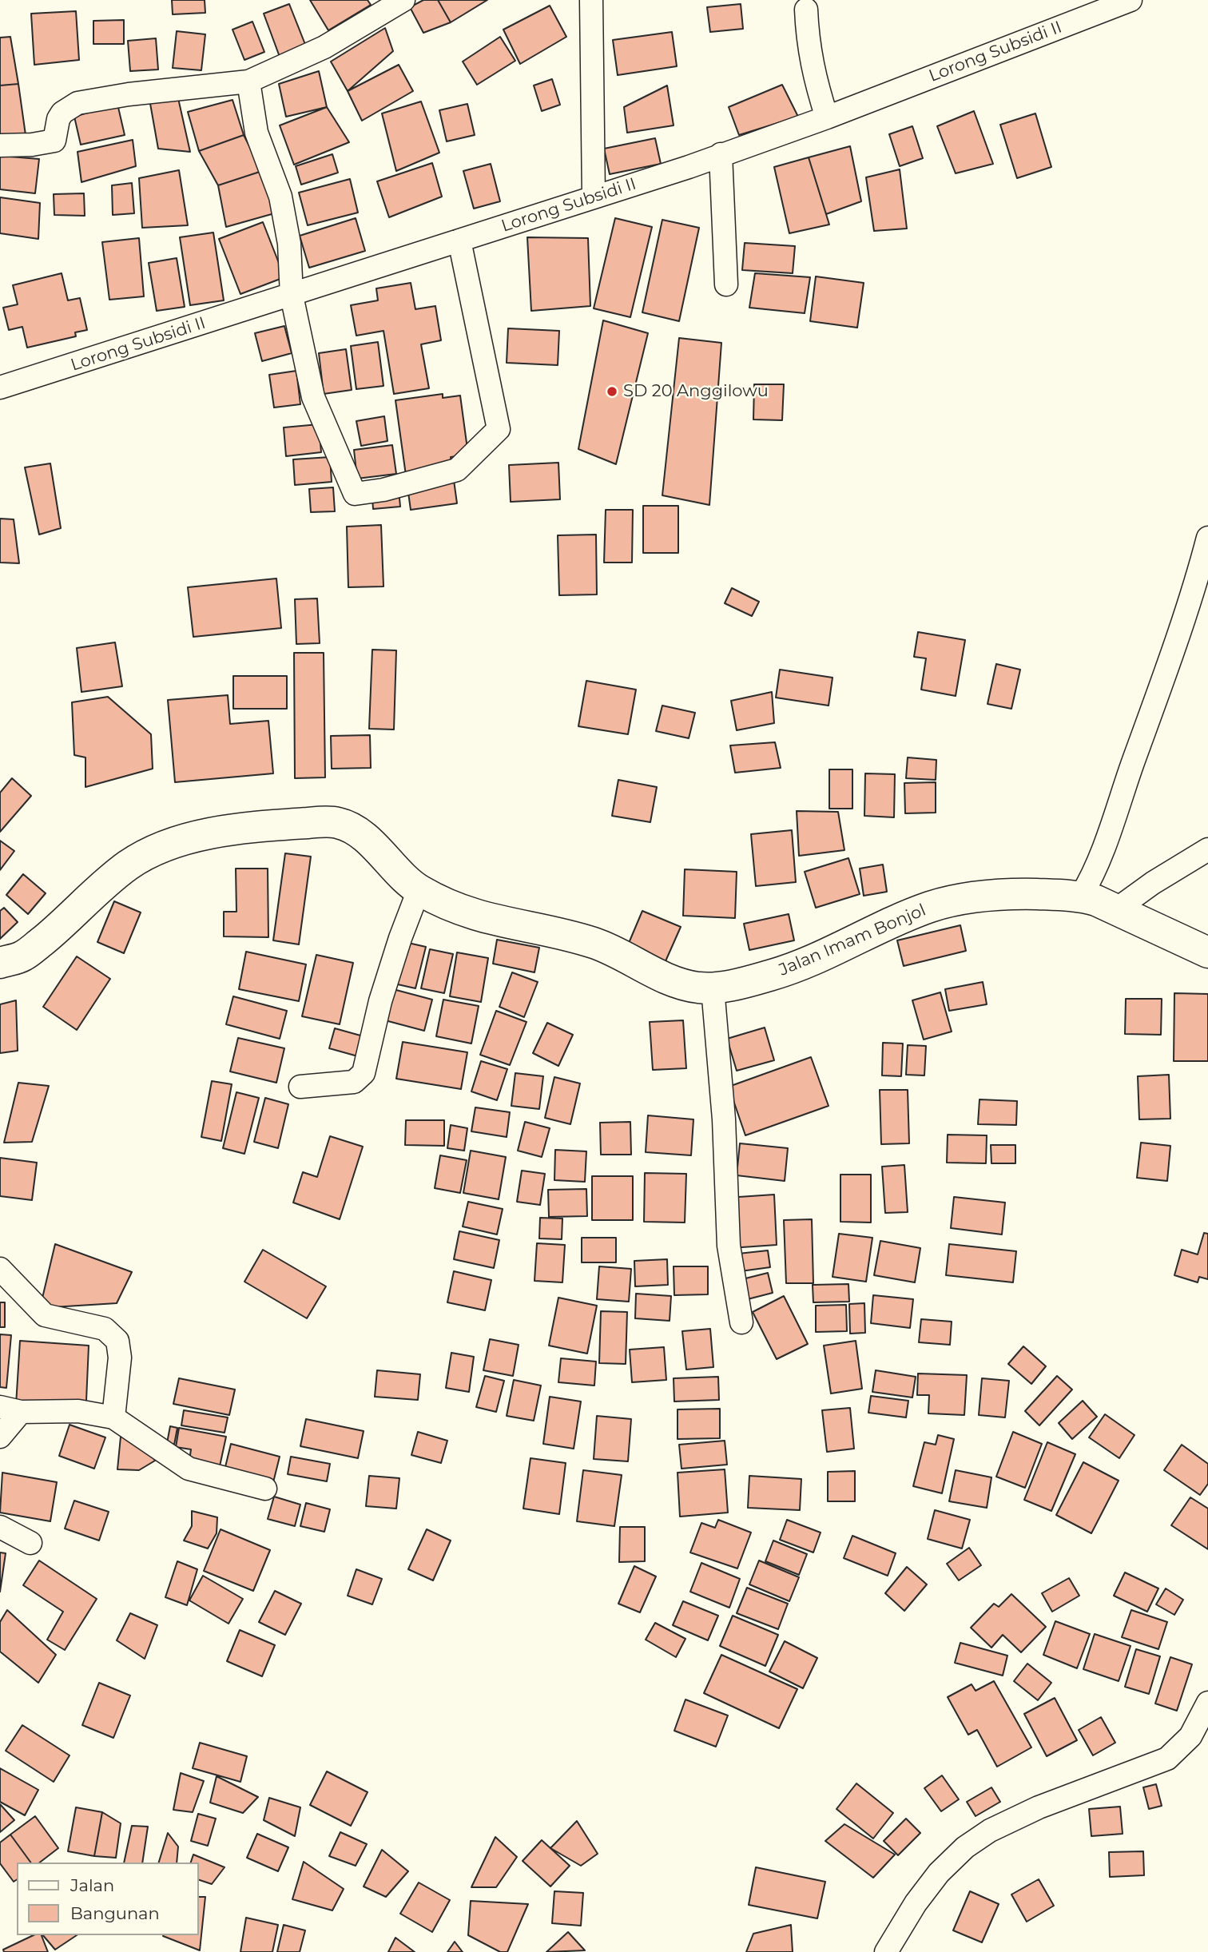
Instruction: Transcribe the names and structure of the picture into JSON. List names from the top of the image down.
{
  "streets": {
    "main road": ["Jalan Imam Bonjol"],
    "street": ["Lorong Subsidi II"]
  },
  "places": ["SD 20 Anggilowu"],
  "legend": ["Jalan", "Bangunan"]
}
